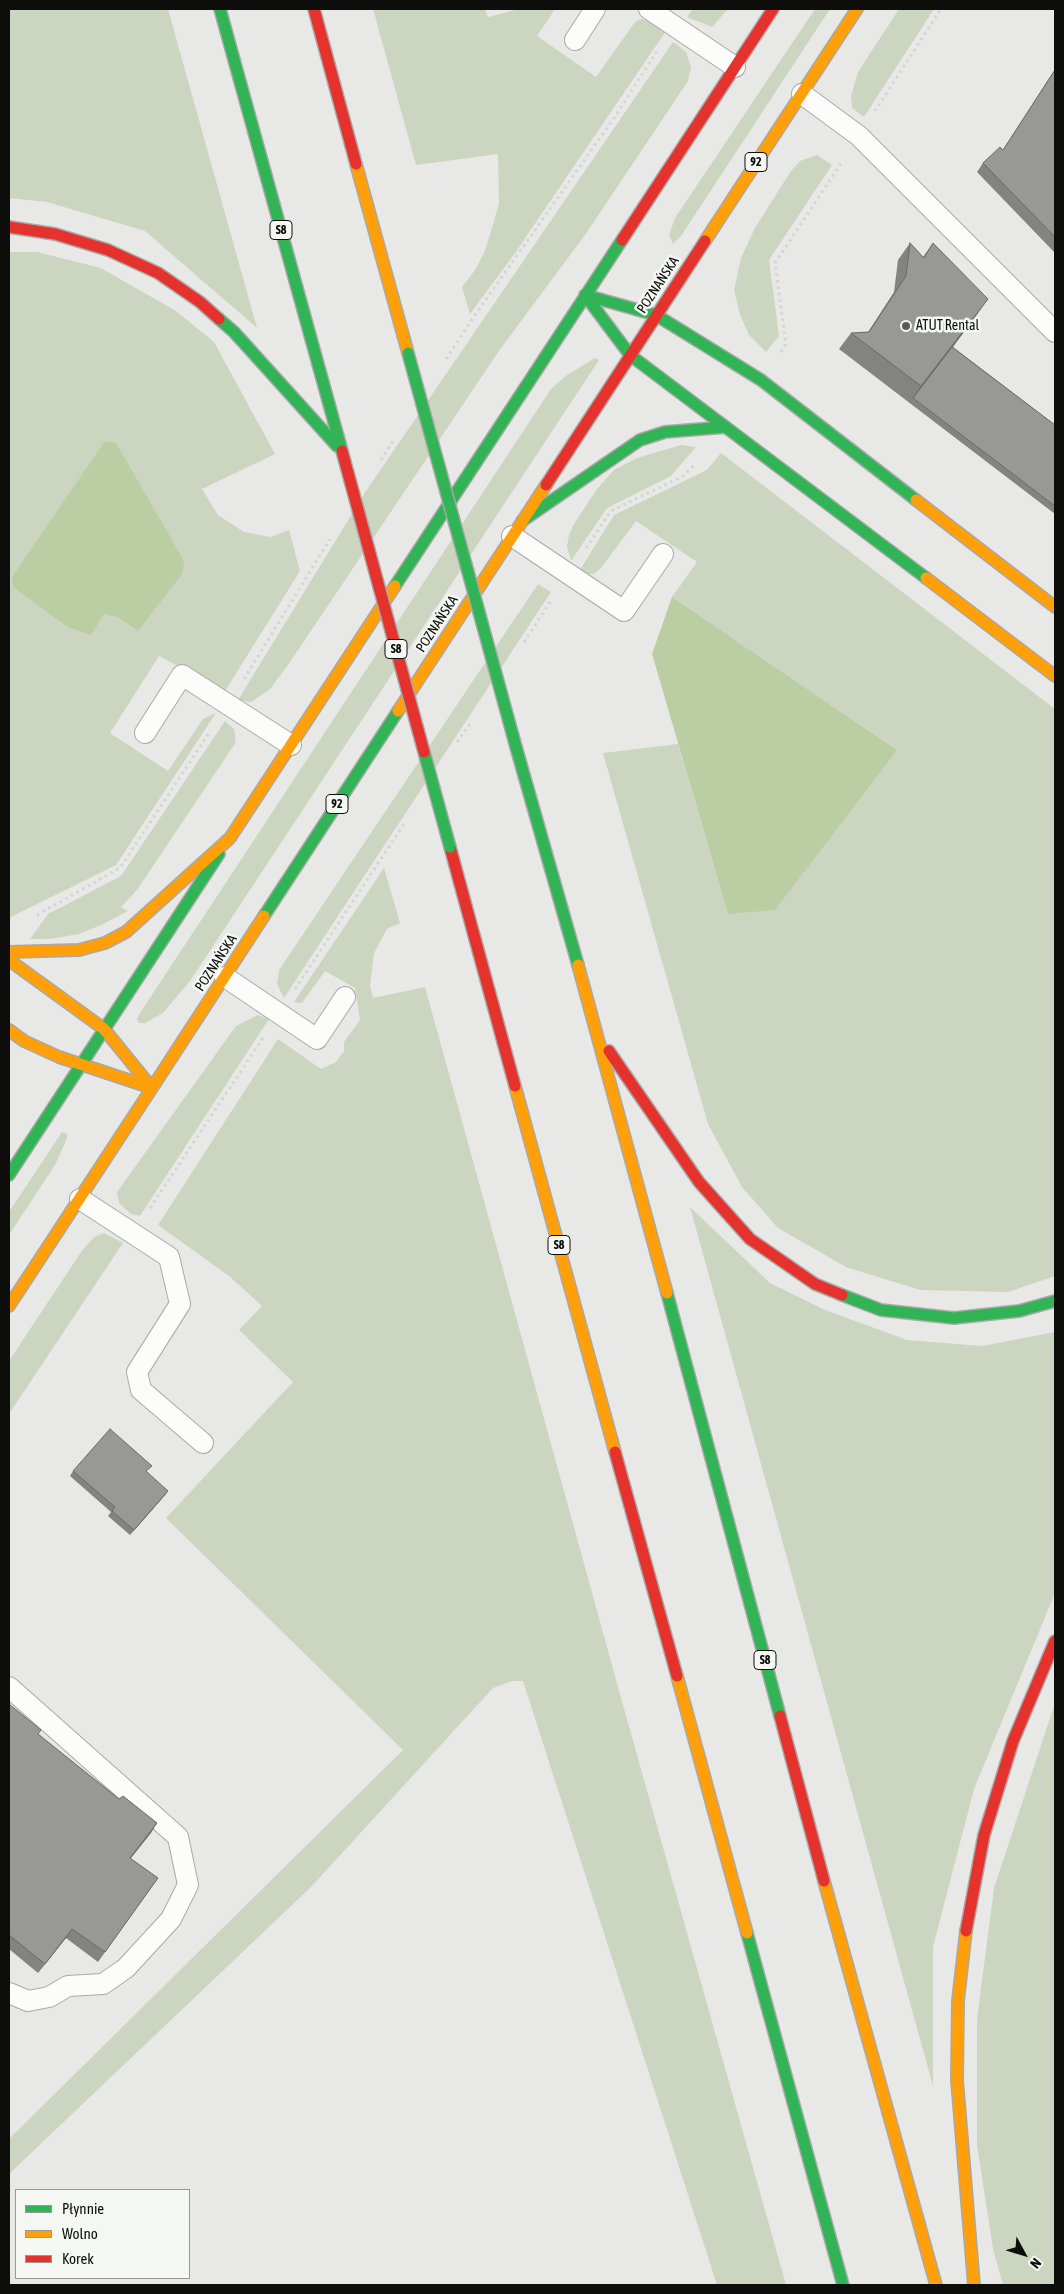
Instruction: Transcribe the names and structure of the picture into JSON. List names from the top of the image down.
{
  "streets": {
    "main road": ["92", "S8", "POZNAŃSKA"]
  },
  "places": ["ATUT Rental"],
  "legend": ["Płynnie", "Wolno", "Korek"],
  "north": "bottom right"
}
